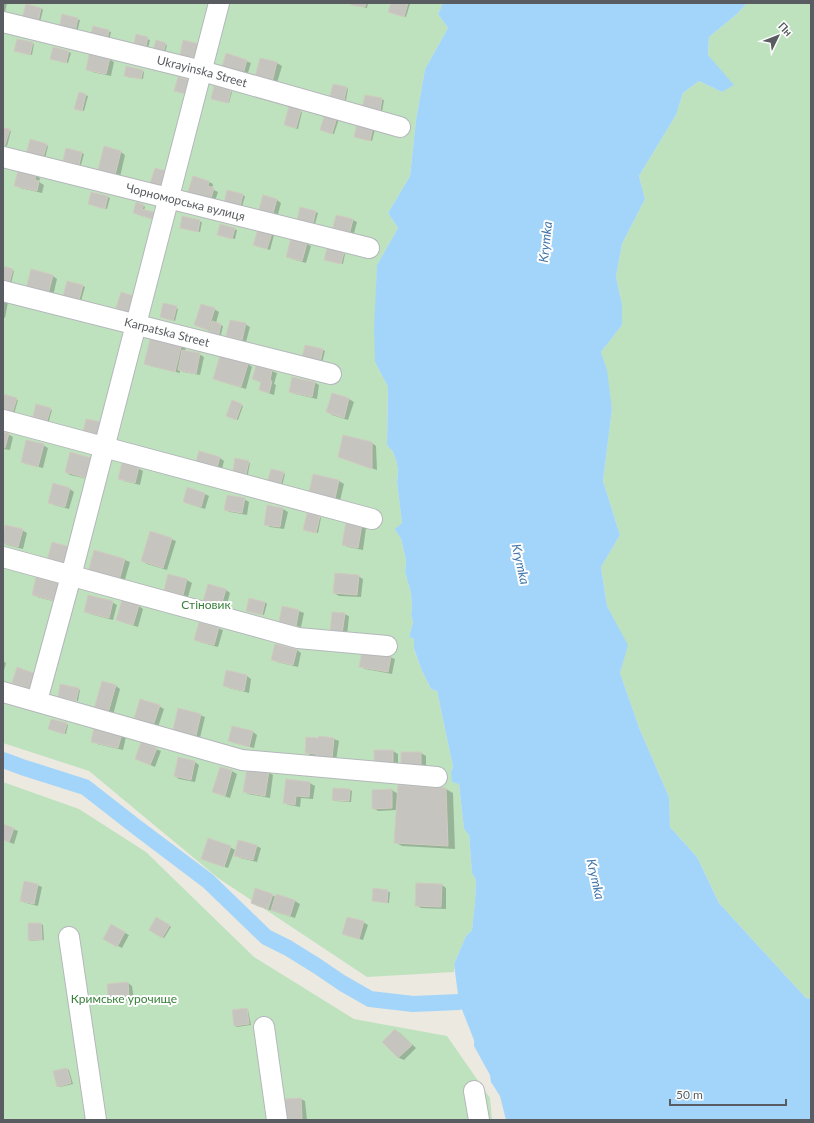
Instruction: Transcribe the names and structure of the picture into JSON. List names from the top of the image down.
{
  "streets": {
    "lane": ["Ukrayinska Street", "Чорноморська вулиця", "Karpatska Street"]
  },
  "water": ["Krymka"],
  "parks": ["Стіновик", "Кримське урочище"],
  "scale_bar": "50 m",
  "north": "top right"
}
